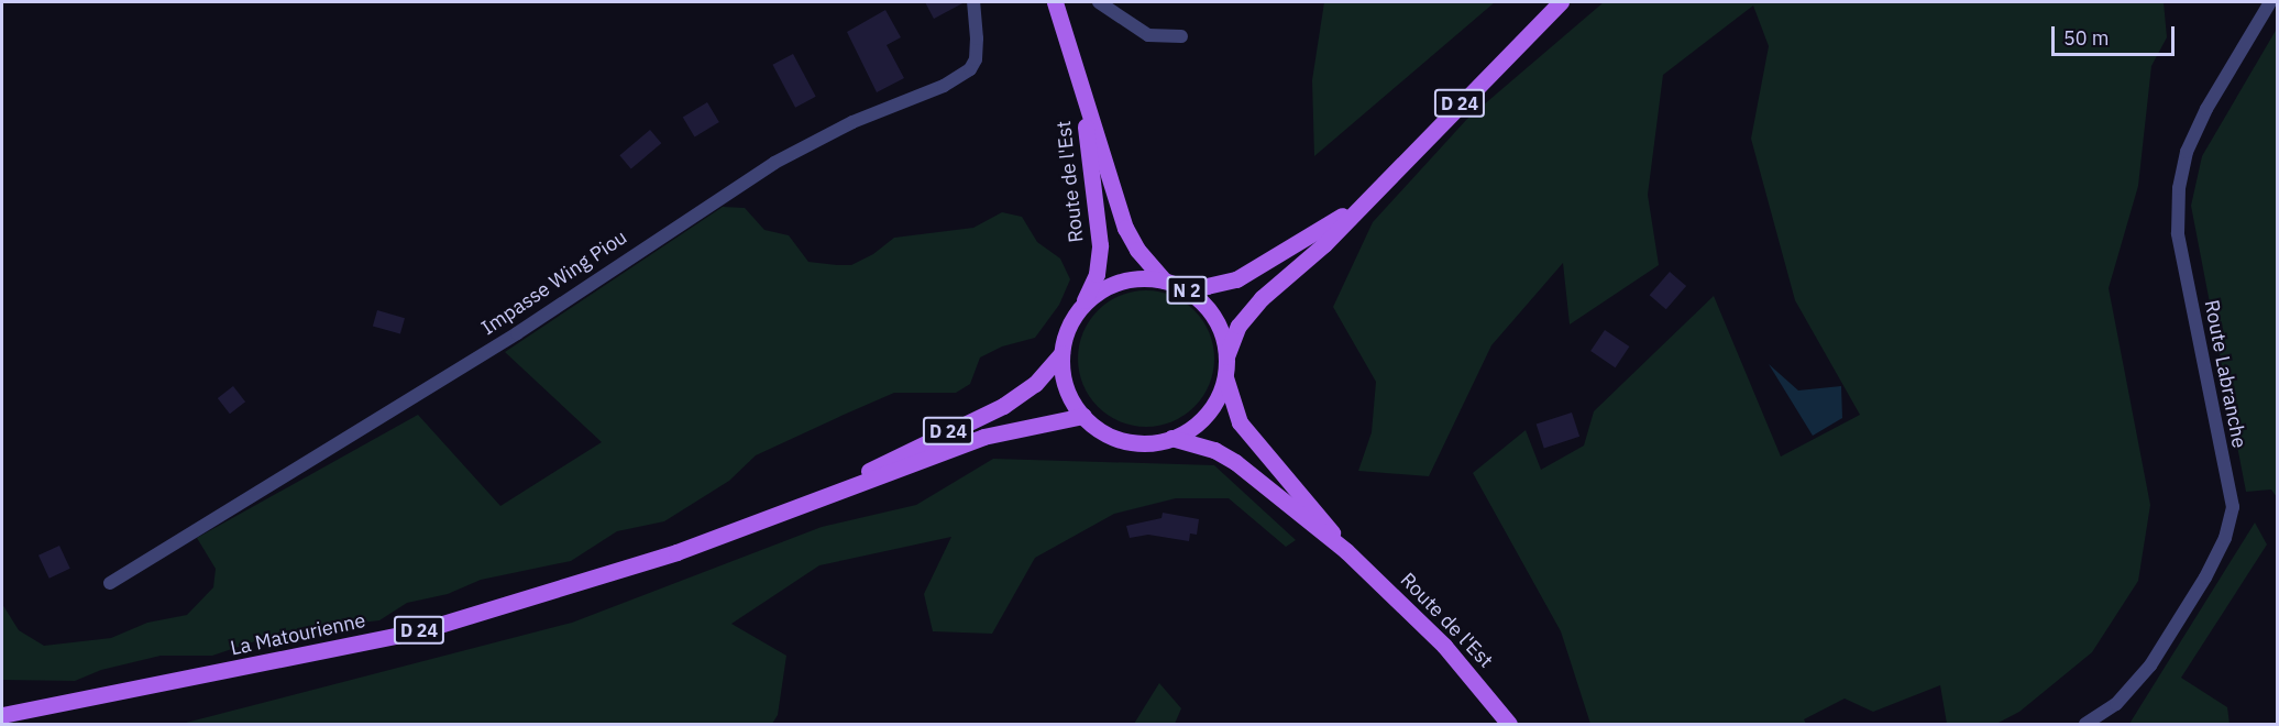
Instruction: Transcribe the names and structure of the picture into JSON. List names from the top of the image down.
{
  "streets": {
    "main road": [
      "D 24",
      "Route de l'Est",
      "N 2",
      "La Matourienne"
    ],
    "street": ["Impasse Wing Piou", "Route Labranche"]
  },
  "crossings": [
    ["D 24", "Route de l'Est"],
    ["D 24", "N 2"],
    ["D 24", "La Matourienne"],
    ["Route de l'Est", "N 2"],
    ["Route de l'Est", "La Matourienne"],
    ["N 2", "La Matourienne"]
  ],
  "scale_bar": "50 m"
}
